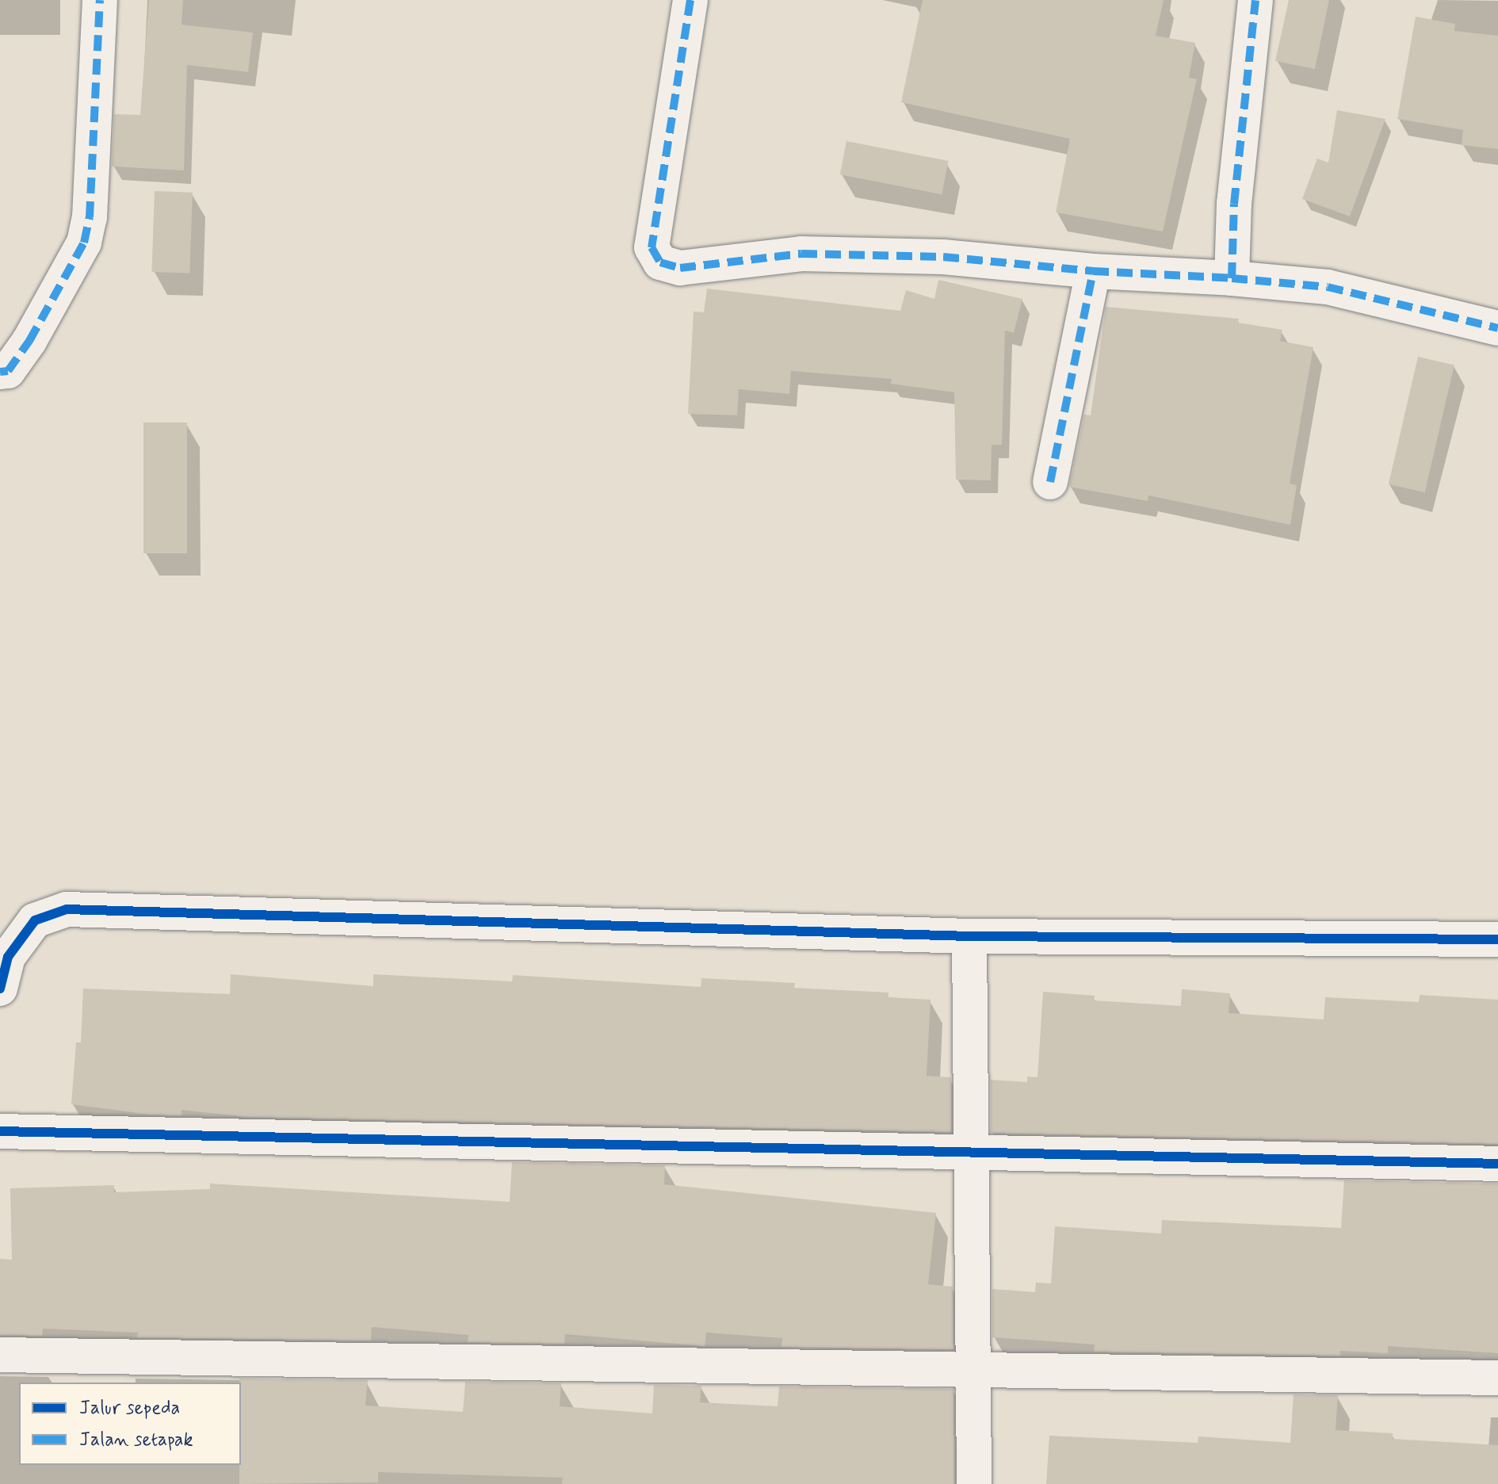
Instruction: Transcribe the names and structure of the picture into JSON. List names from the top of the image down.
{
  "legend": ["Jalur sepeda", "Jalan setapak"]
}
